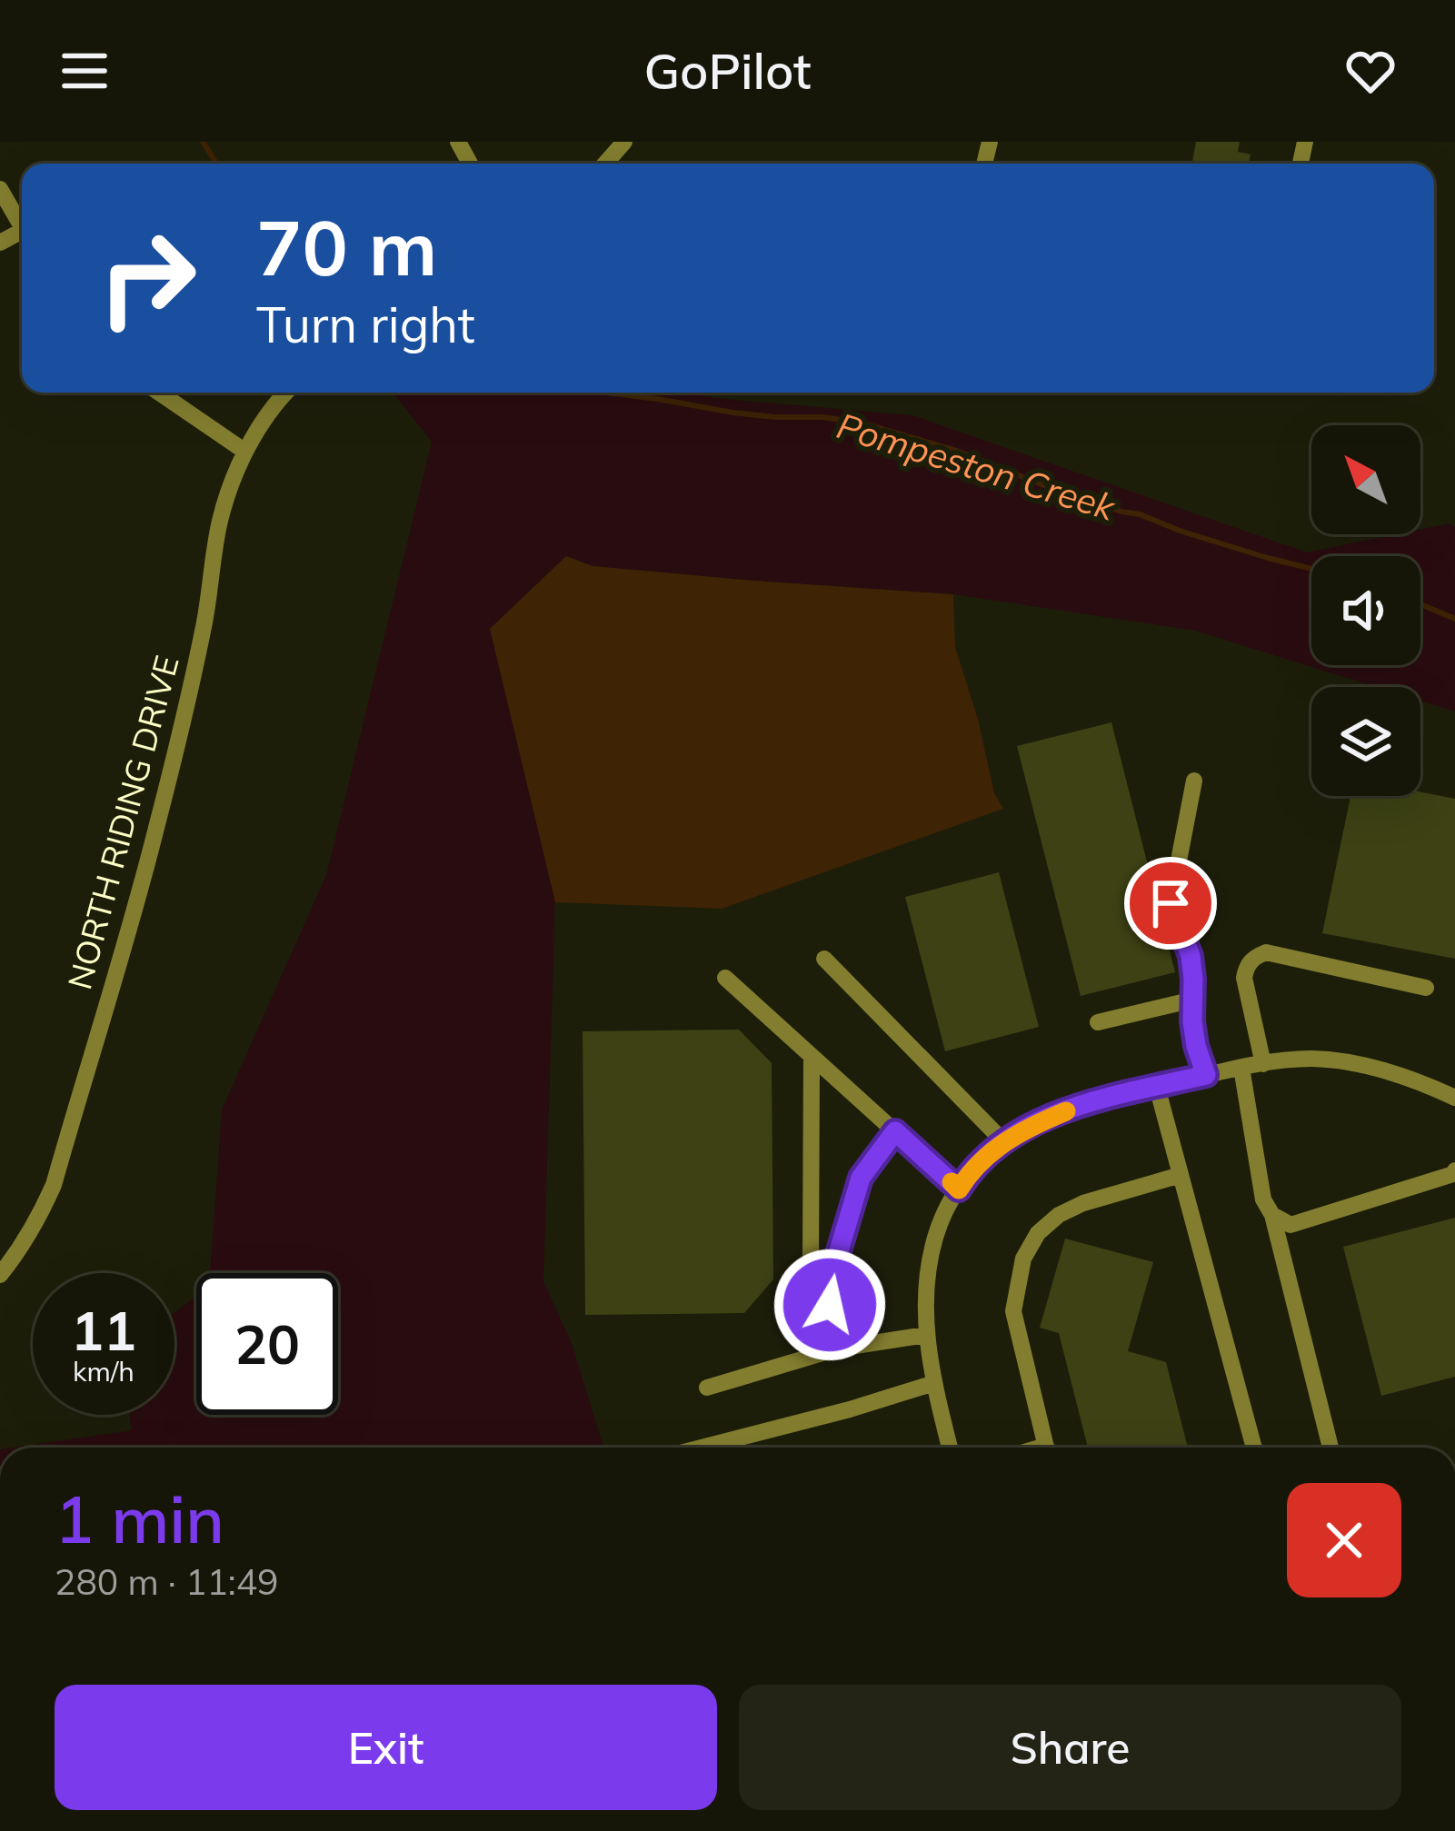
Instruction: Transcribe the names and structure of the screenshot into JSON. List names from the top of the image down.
{
  "streets": {
    "street": ["NORTH RIDING DRIVE"]
  },
  "water": ["Pompeston Creek"],
  "north": "top left",
  "page": {
    "header": "GoPilot",
    "turn": ["70 m", "Turn right"],
    "speed": "11 km/h",
    "limit": "20",
    "heading": ["1 min", "280 m · 11:49"],
    "buttons": ["Exit", "Share"]
  }
}
